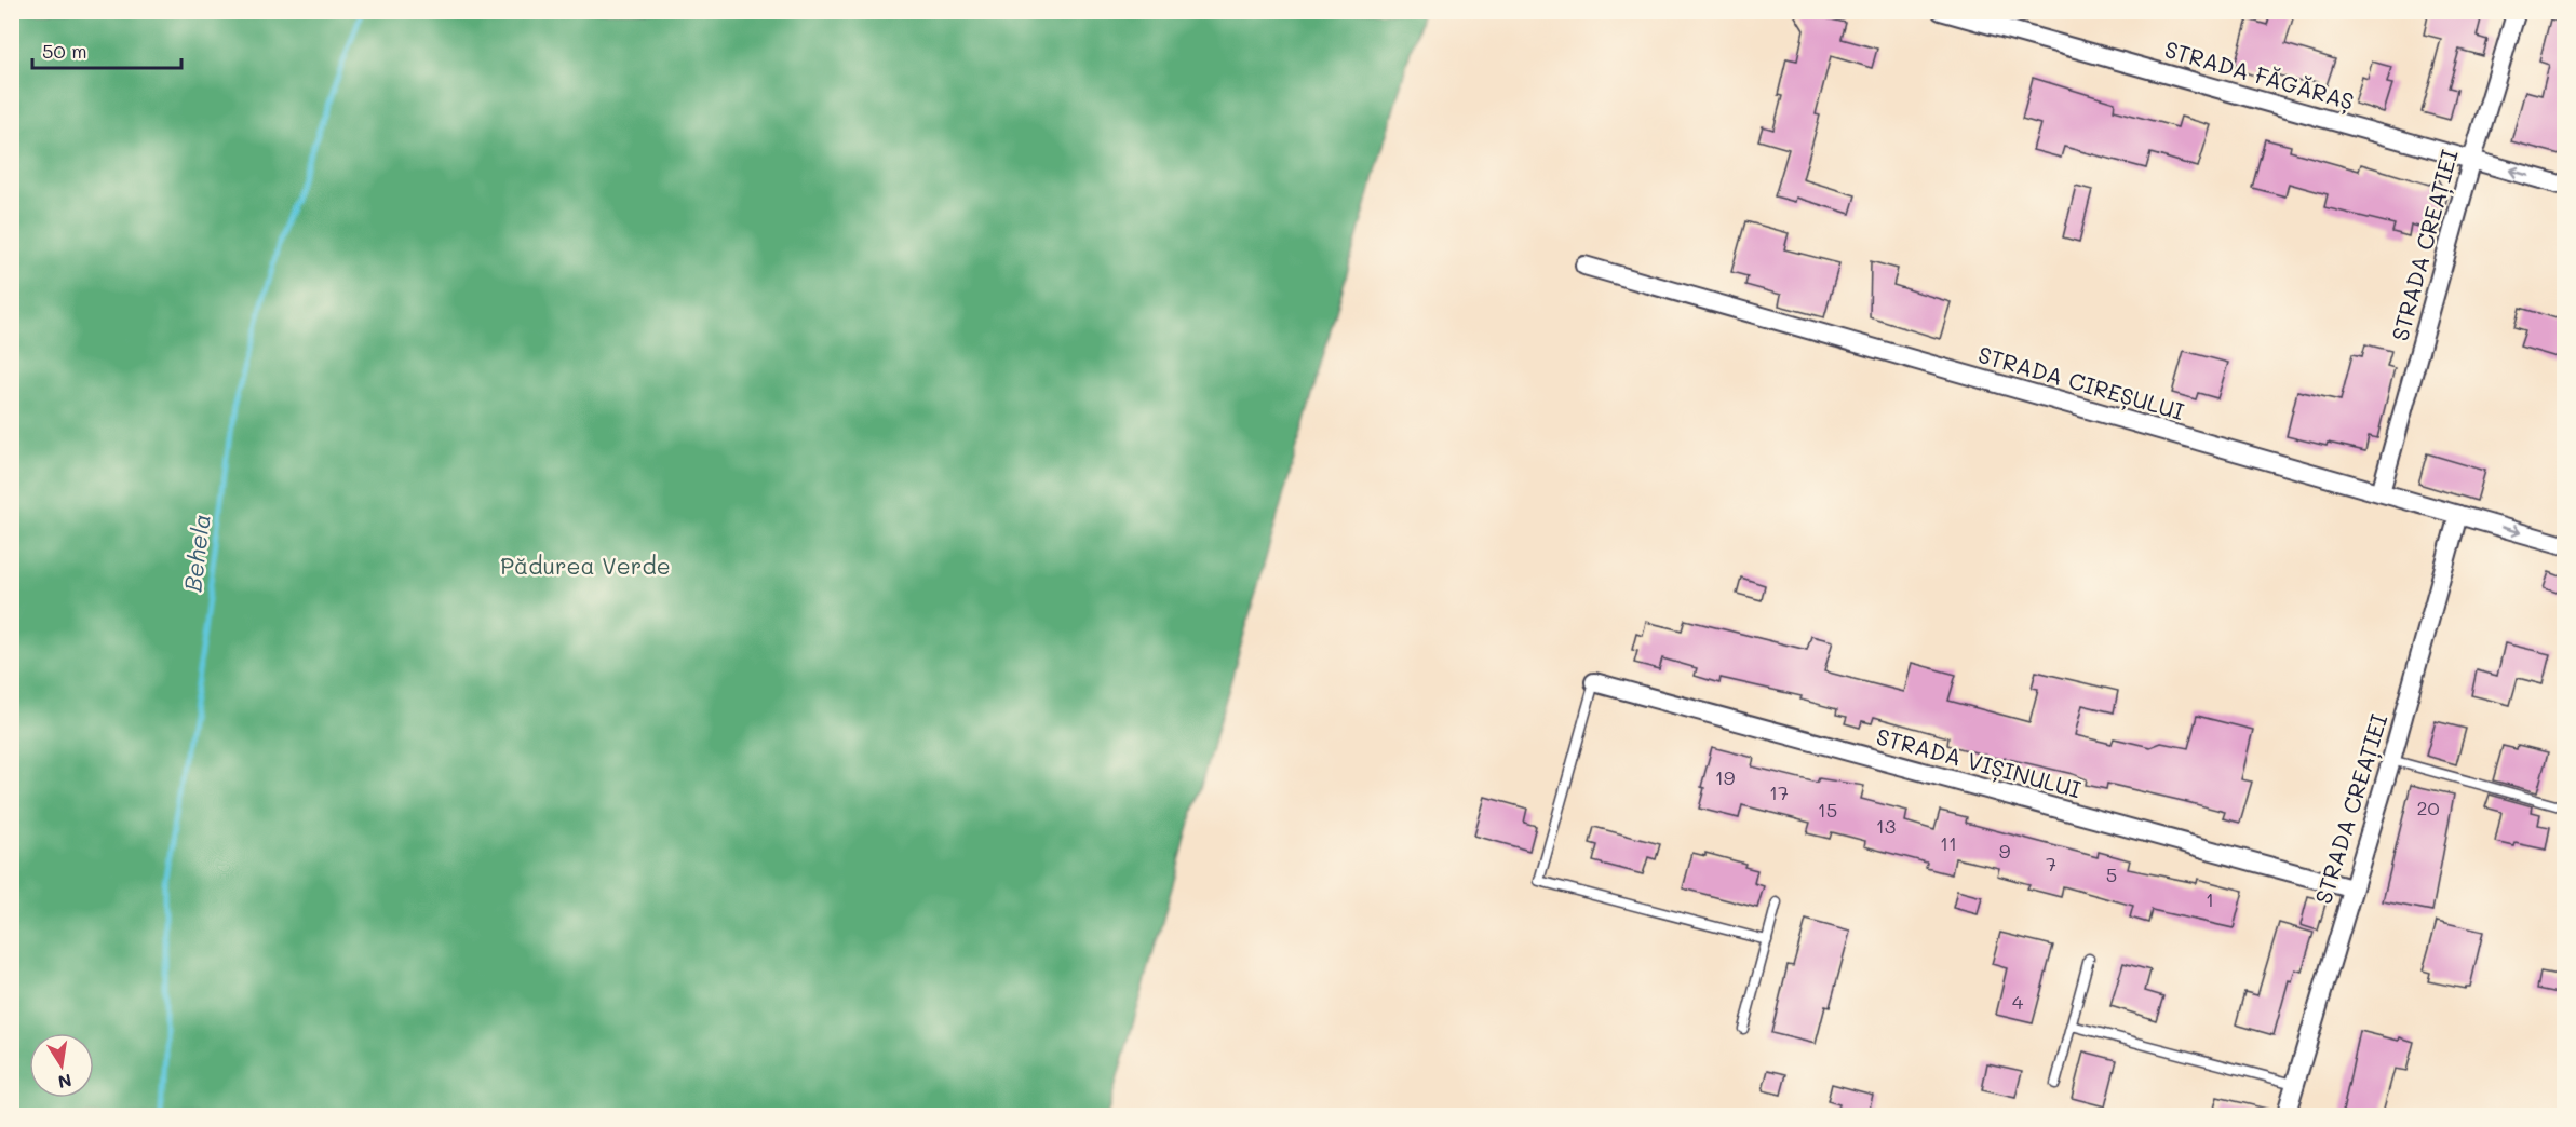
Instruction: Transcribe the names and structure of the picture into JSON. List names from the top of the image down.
{
  "streets": {
    "street": [
      "STRADA FĂGĂRAȘ",
      "STRADA CREAȚIEI",
      "STRADA CIREȘULUI",
      "STRADA VIȘINULUI"
    ]
  },
  "crossings": [
    ["STRADA FĂGĂRAȘ", "STRADA CREAȚIEI"],
    ["STRADA CREAȚIEI", "STRADA CIREȘULUI"],
    ["STRADA CREAȚIEI", "STRADA VIȘINULUI"]
  ],
  "water": ["Behela"],
  "parks": ["Pădurea Verde"],
  "house_numbers": [
    "19",
    "17",
    "20",
    "15",
    "13",
    "11",
    "9",
    "7",
    "5",
    "1",
    "4"
  ],
  "scale_bar": "50 m",
  "north": "bottom"
}
